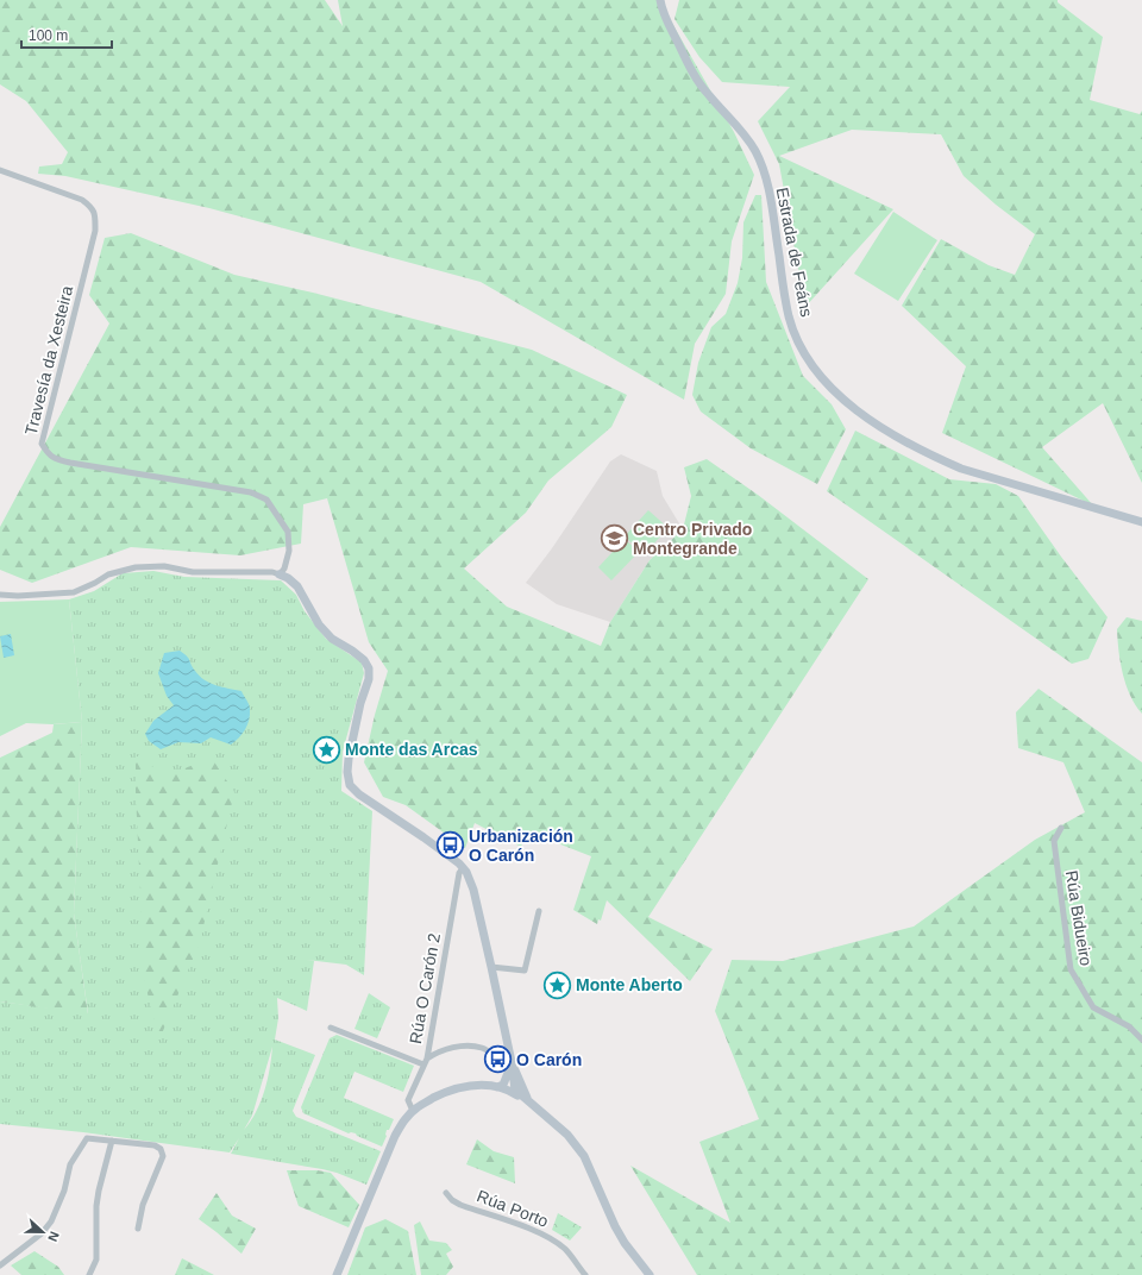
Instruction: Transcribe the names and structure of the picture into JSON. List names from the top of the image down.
{
  "streets": {
    "street": [
      "Estrada de Feáns",
      "Travesía da Xesteira",
      "Rúa Bidueiro",
      "Rúa O Carón 2",
      "Rúa Porto"
    ]
  },
  "places": {
    "school or university": ["Centro Privado Montegrande"],
    "place": ["Monte das Arcas", "Monte Aberto"],
    "bus stop": ["Urbanización O Carón", "O Carón"]
  },
  "scale_bar": "100 m",
  "north": "right"
}
